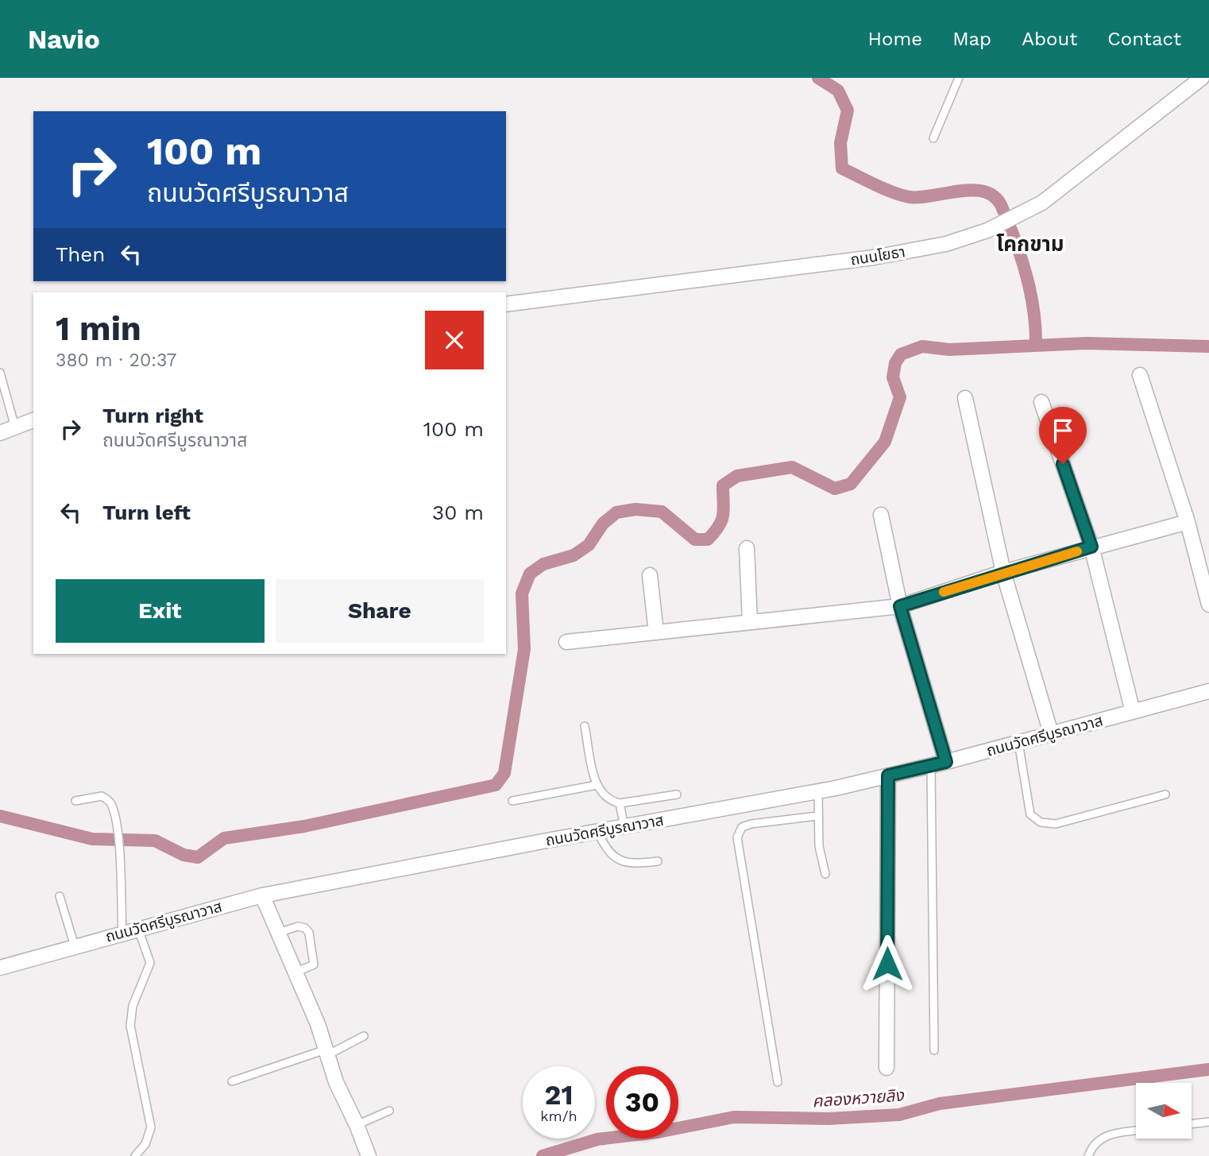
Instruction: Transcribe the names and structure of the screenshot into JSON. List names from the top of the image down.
{
  "streets": {
    "street": ["ถนนโยธา", "ถนนวัดศรีบูรณาวาส"]
  },
  "districts": ["โคกขาม"],
  "water": ["คลองหวายลิง"],
  "north": "right",
  "page": {
    "header": "Navio",
    "nav": [
      "Home",
      "Map",
      "About",
      "Contact"
    ],
    "turn": ["100 m", "ถนนวัดศรีบูรณาวาส"],
    "then": "Then",
    "heading": ["1 min", "380 m · 20:37"],
    "list": [
      {
        "name": "Turn right",
        "note": "ถนนวัดศรีบูรณาวาส",
        "value": "100 m"
      },
      {
        "name": "Turn left",
        "value": "30 m"
      }
    ],
    "buttons": ["Exit", "Share"],
    "speed": "21 km/h",
    "limit": "30"
  }
}
